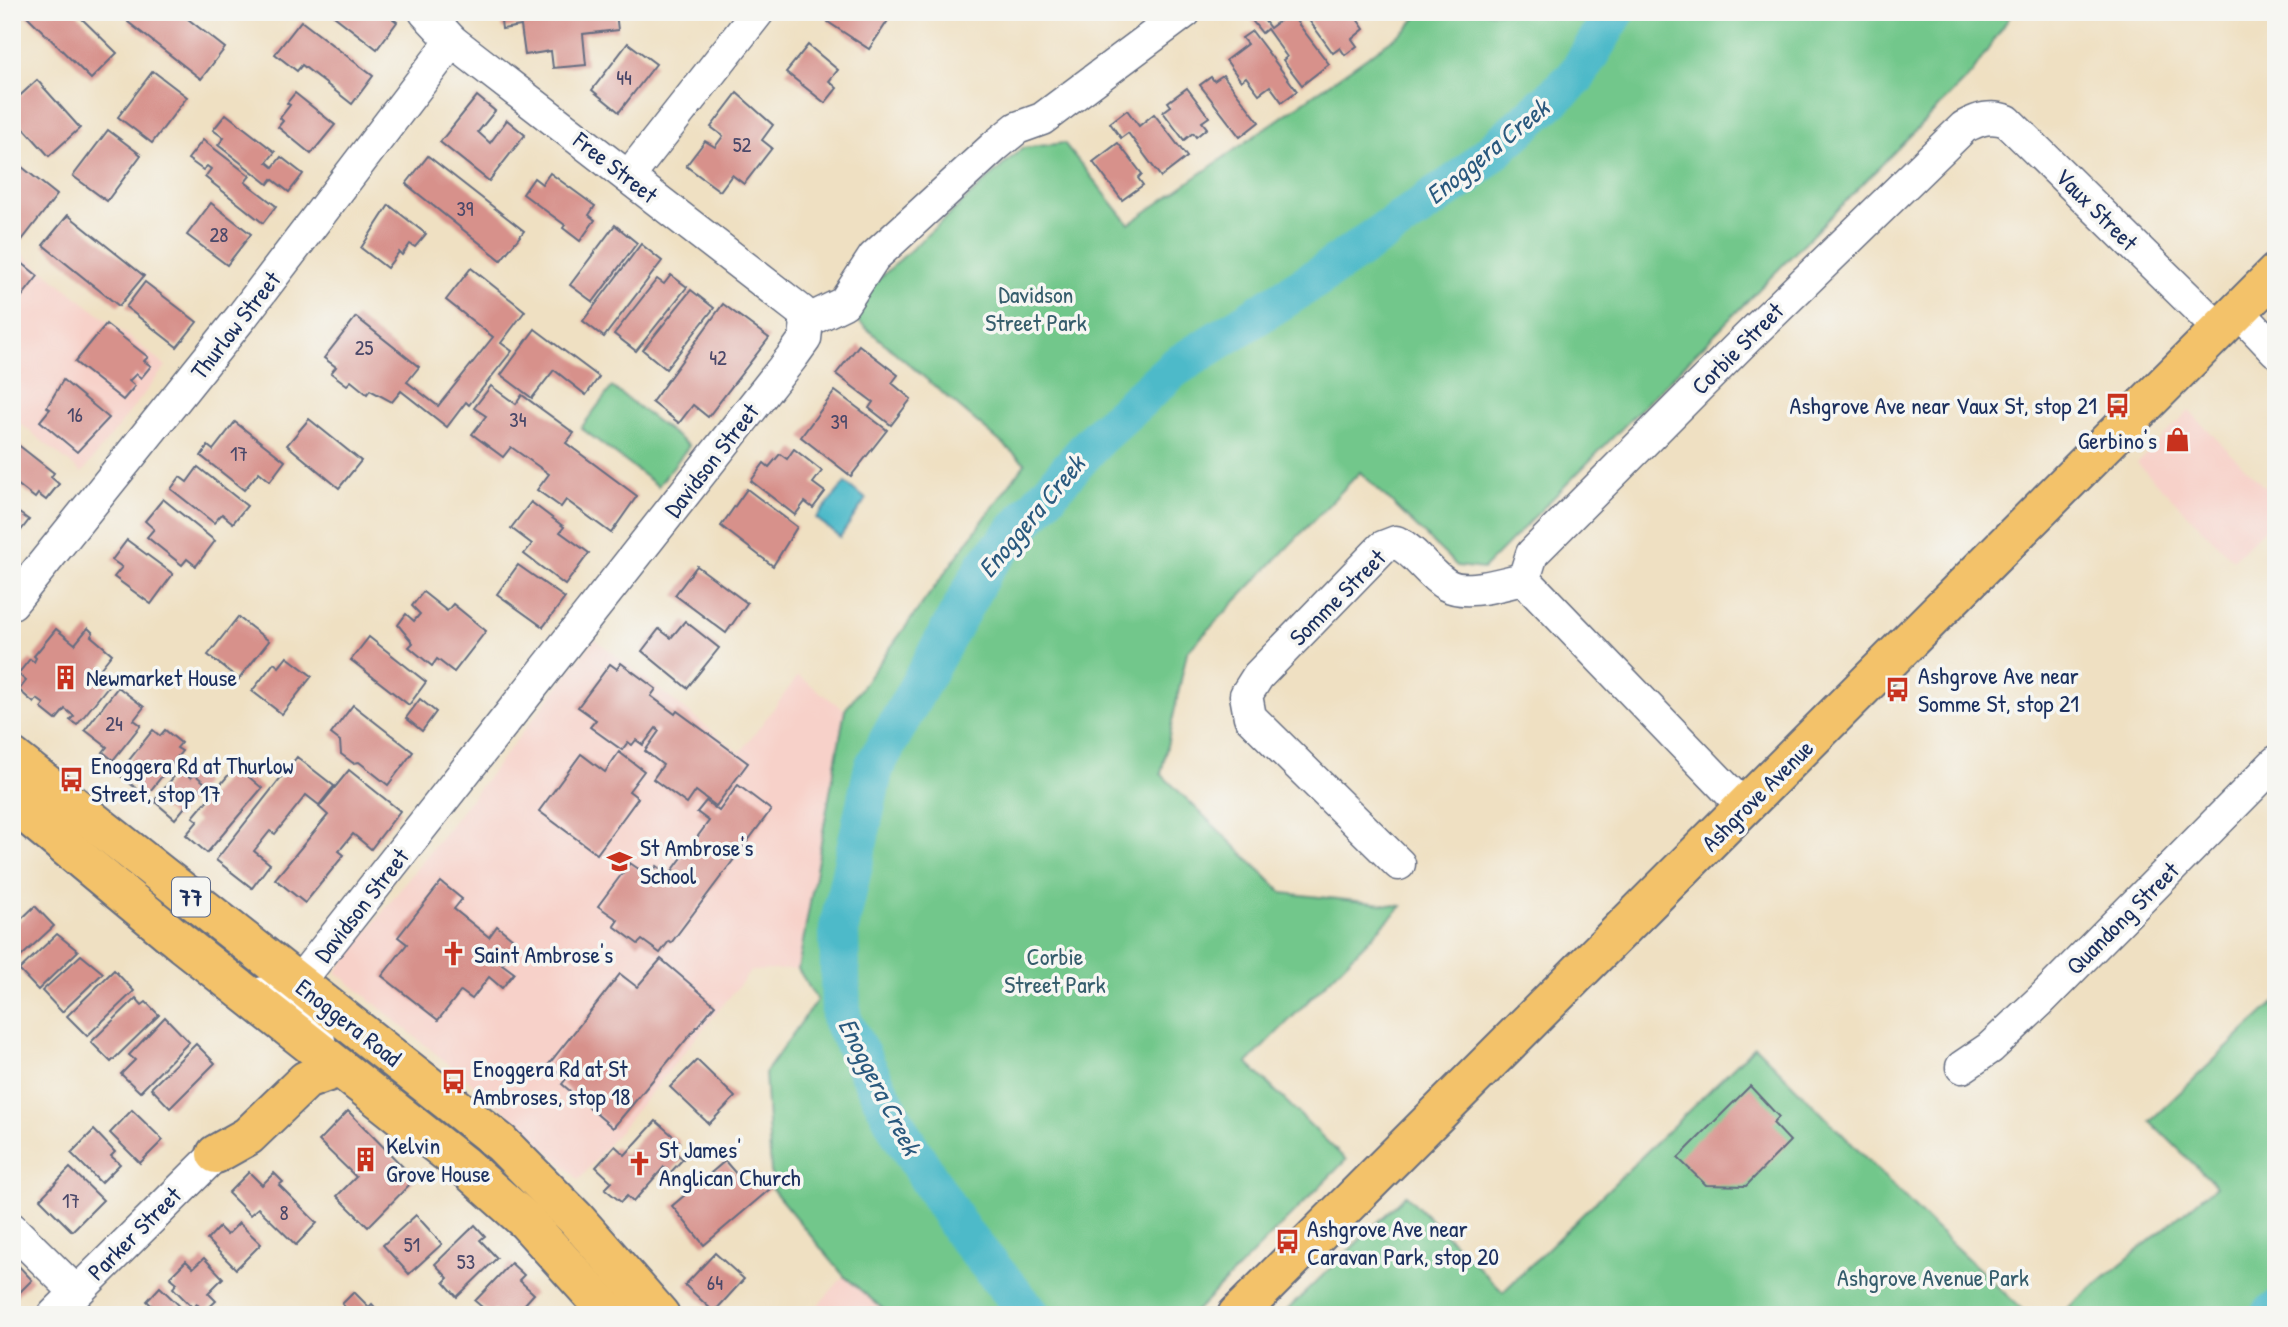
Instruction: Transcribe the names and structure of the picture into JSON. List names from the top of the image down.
{
  "streets": {
    "main road": ["Ashgrove Avenue", "77", "Enoggera Road"],
    "street": [
      "Free Street",
      "Vaux Street",
      "Thurlow Street",
      "Corbie Street",
      "Davidson Street",
      "Somme Street",
      "Quandong Street",
      "Parker Street"
    ]
  },
  "crossings": [
    ["Free Street", "Thurlow Street"],
    ["Free Street", "Davidson Street"],
    ["Vaux Street", "Corbie Street"],
    ["Vaux Street", "Ashgrove Avenue"],
    ["Corbie Street", "Somme Street"],
    ["Davidson Street", "Enoggera Road"]
  ],
  "water": ["Enoggera Creek"],
  "parks": ["Davidson Street Park", "Corbie Street Park", "Ashgrove Avenue Park"],
  "places": {
    "bus stop": [
      "Ashgrove Ave near Vaux St, stop 21",
      "Ashgrove Ave near Somme St, stop 21",
      "Enoggera Rd at Thurlow Street, stop 17",
      "Enoggera Rd at St Ambroses, stop 18",
      "Ashgrove Ave near Caravan Park, stop 20"
    ],
    "shop": ["Gerbino's"],
    "building": ["Newmarket House", "Kelvin Grove House"],
    "school or university": ["St Ambrose's School"],
    "church": ["Saint Ambrose's", "St James' Anglican Church"]
  },
  "house_numbers": [
    "44",
    "52",
    "39",
    "28",
    "25",
    "42",
    "16",
    "34",
    "39",
    "17",
    "24",
    "17",
    "8",
    "51",
    "53",
    "64"
  ]
}
